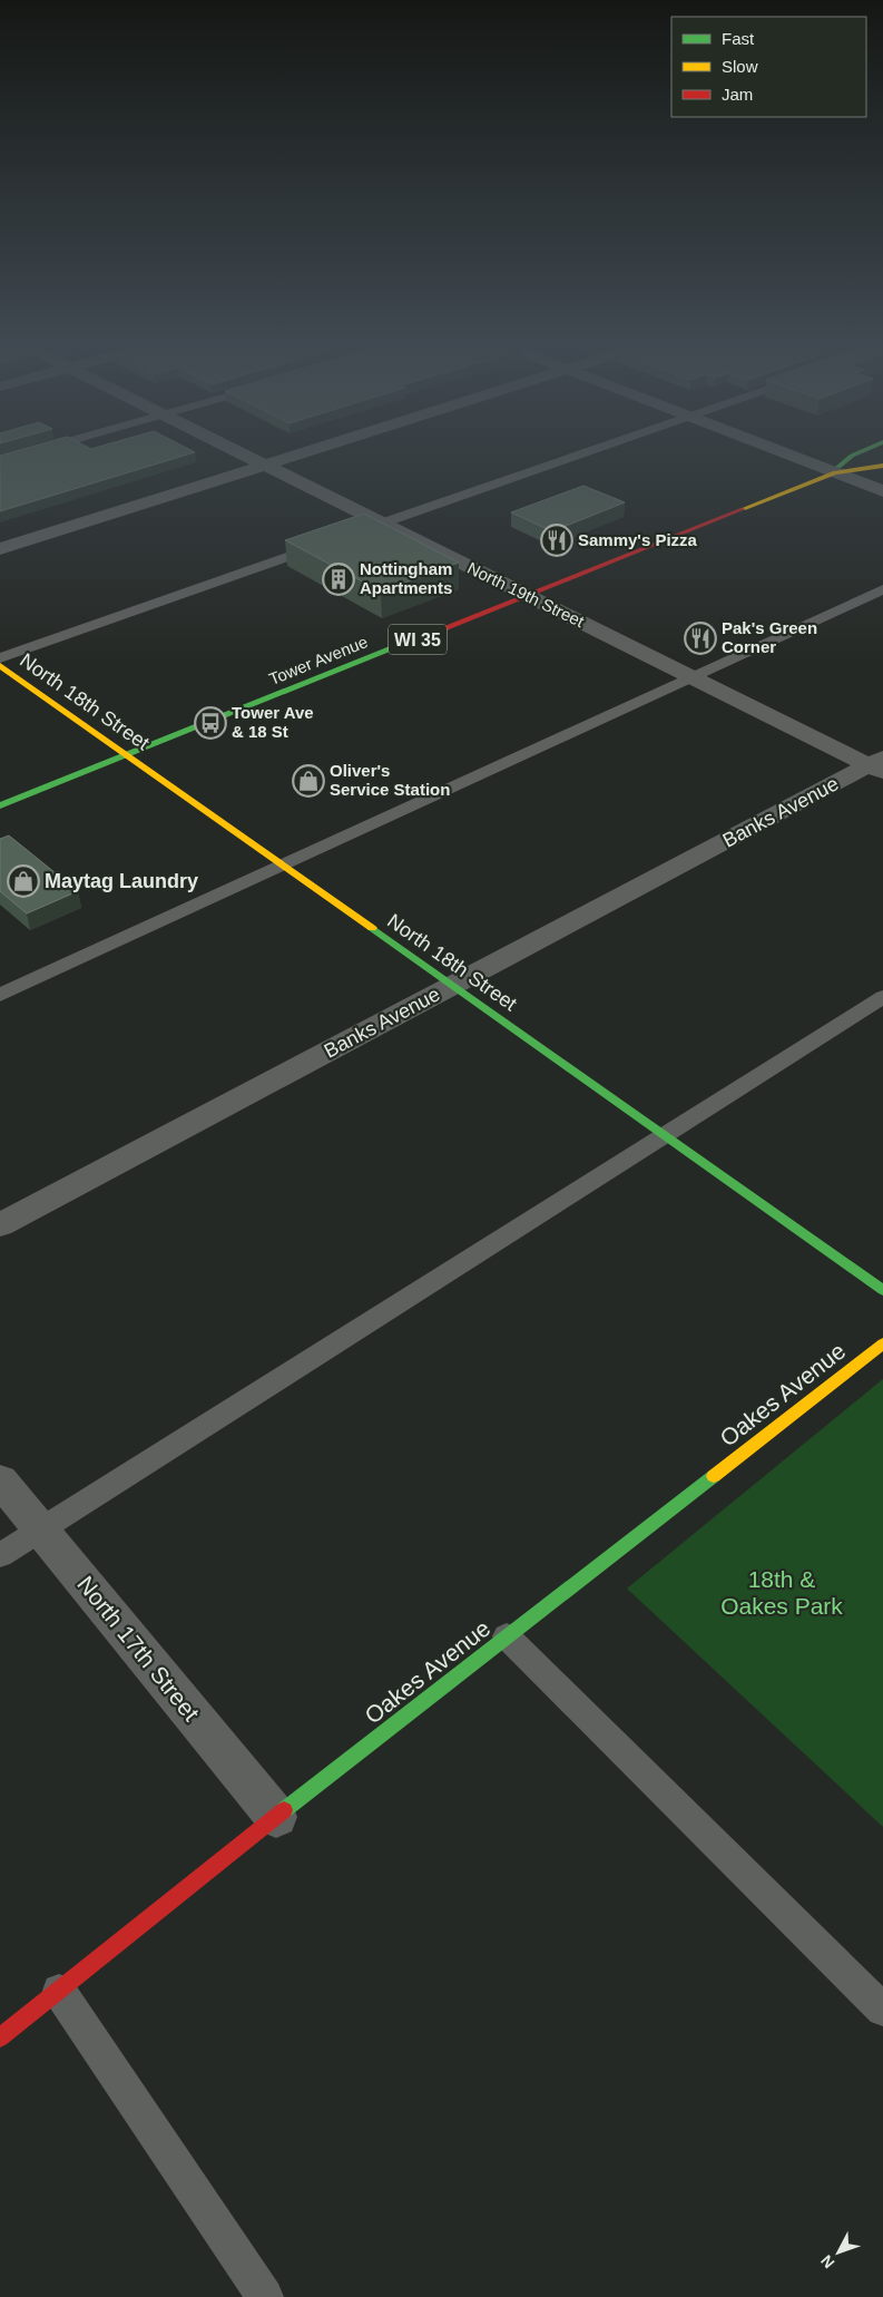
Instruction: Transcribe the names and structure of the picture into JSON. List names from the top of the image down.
{
  "streets": {
    "street": [
      "North 19th Street",
      "WI 35",
      "Tower Avenue",
      "North 18th Street",
      "Banks Avenue",
      "Oakes Avenue",
      "North 17th Street"
    ]
  },
  "crossings": [
    ["North 19th Street", "Tower Avenue"],
    ["North 19th Street", "Banks Avenue"],
    ["Tower Avenue", "North 18th Street"],
    ["North 18th Street", "Banks Avenue"],
    ["Oakes Avenue", "North 17th Street"]
  ],
  "parks": ["18th & Oakes Park"],
  "places": {
    "restaurant": ["Sammy's Pizza", "Pak's Green Corner"],
    "building": ["Nottingham Apartments"],
    "bus stop": ["Tower Ave & 18 St"],
    "shop": ["Oliver's Service Station", "Maytag Laundry"]
  },
  "legend": ["Fast", "Slow", "Jam"],
  "north": "bottom left"
}
